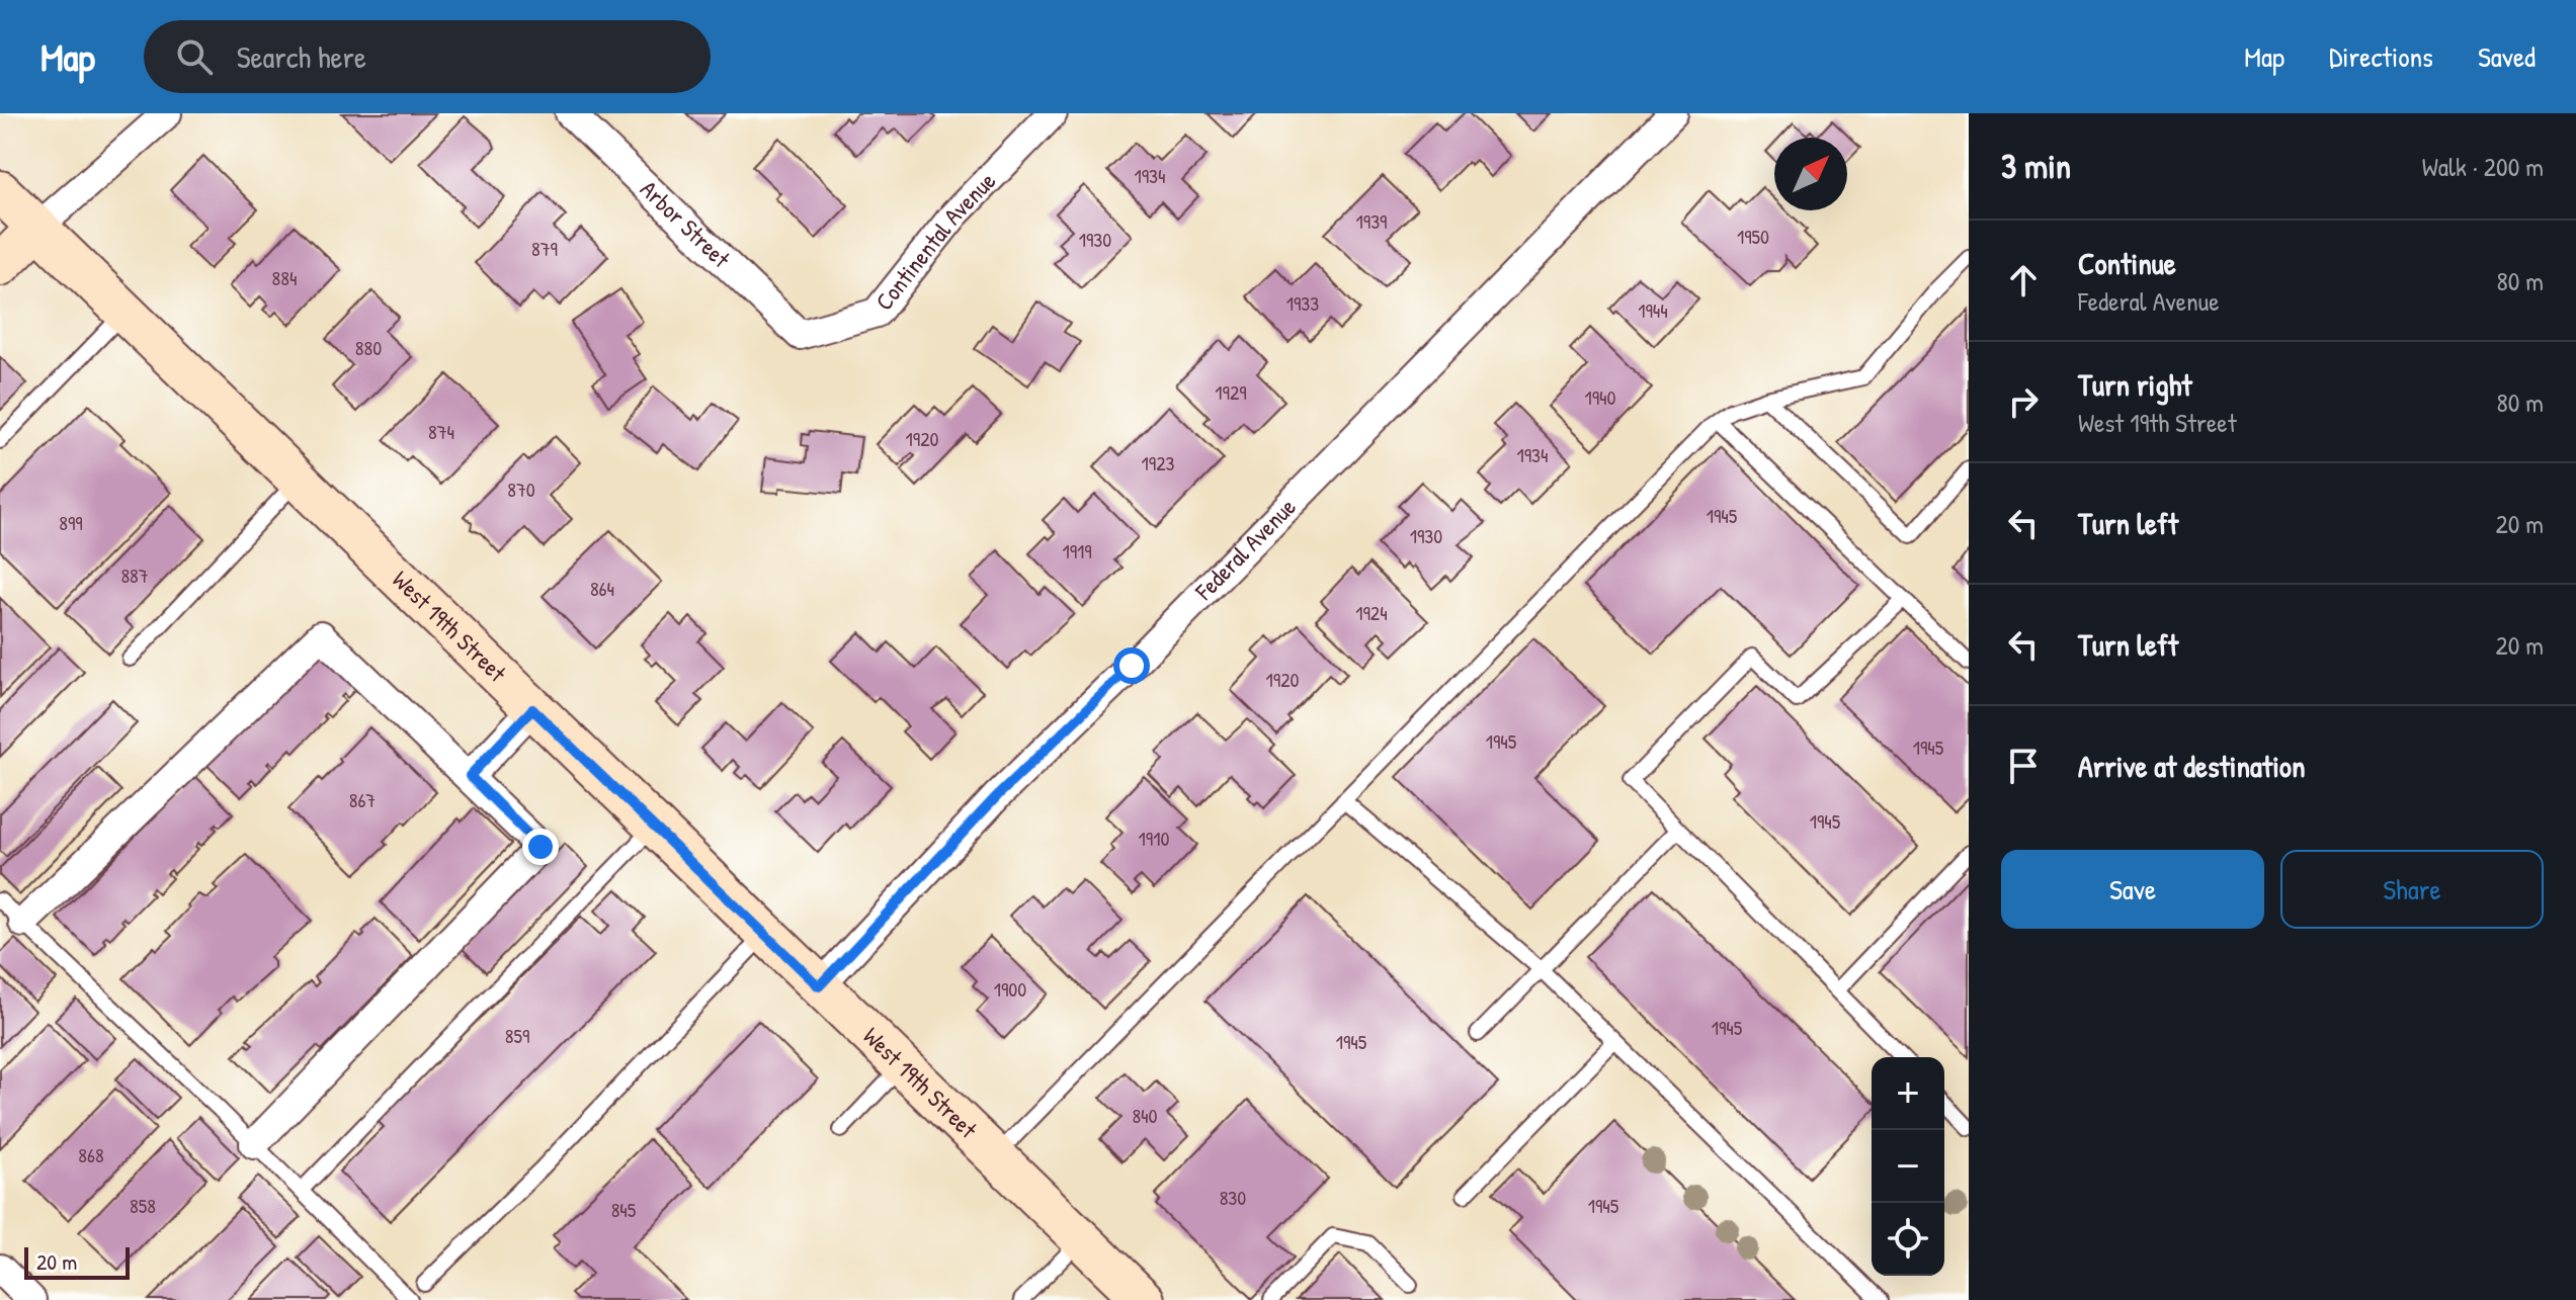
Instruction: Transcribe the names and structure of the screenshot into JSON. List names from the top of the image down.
{
  "streets": {
    "street": [
      "Arbor Street",
      "Continental Avenue",
      "Federal Avenue",
      "West 19th Street"
    ]
  },
  "crossings": [
    ["Arbor Street", "Continental Avenue"],
    ["Federal Avenue", "West 19th Street"]
  ],
  "house_numbers": [
    "1934",
    "1939",
    "1950",
    "1930",
    "879",
    "884",
    "1933",
    "1944",
    "880",
    "1929",
    "1940",
    "874",
    "1920",
    "1934",
    "1923",
    "870",
    "1945",
    "899",
    "1930",
    "1919",
    "887",
    "864",
    "1924",
    "1920",
    "1945",
    "1945",
    "867",
    "1945",
    "1910",
    "1900",
    "1945",
    "859",
    "1945",
    "840",
    "868",
    "830",
    "858",
    "1945",
    "845"
  ],
  "scale_bar": "20 m",
  "north": "top right",
  "page": {
    "header": "Map",
    "search": "Search here",
    "nav": ["Map", "Directions", "Saved"],
    "heading": ["3 min", "Walk · 200 m"],
    "list": [
      ["Continue", "Federal Avenue", "80 m"],
      ["Turn right", "West 19th Street", "80 m"],
      ["Turn left", "20 m"],
      ["Turn left", "20 m"],
      "Arrive at destination"
    ],
    "buttons": ["Save", "Share"],
    "map_buttons": ["+", "−"],
    "scale": "20 m"
  }
}
